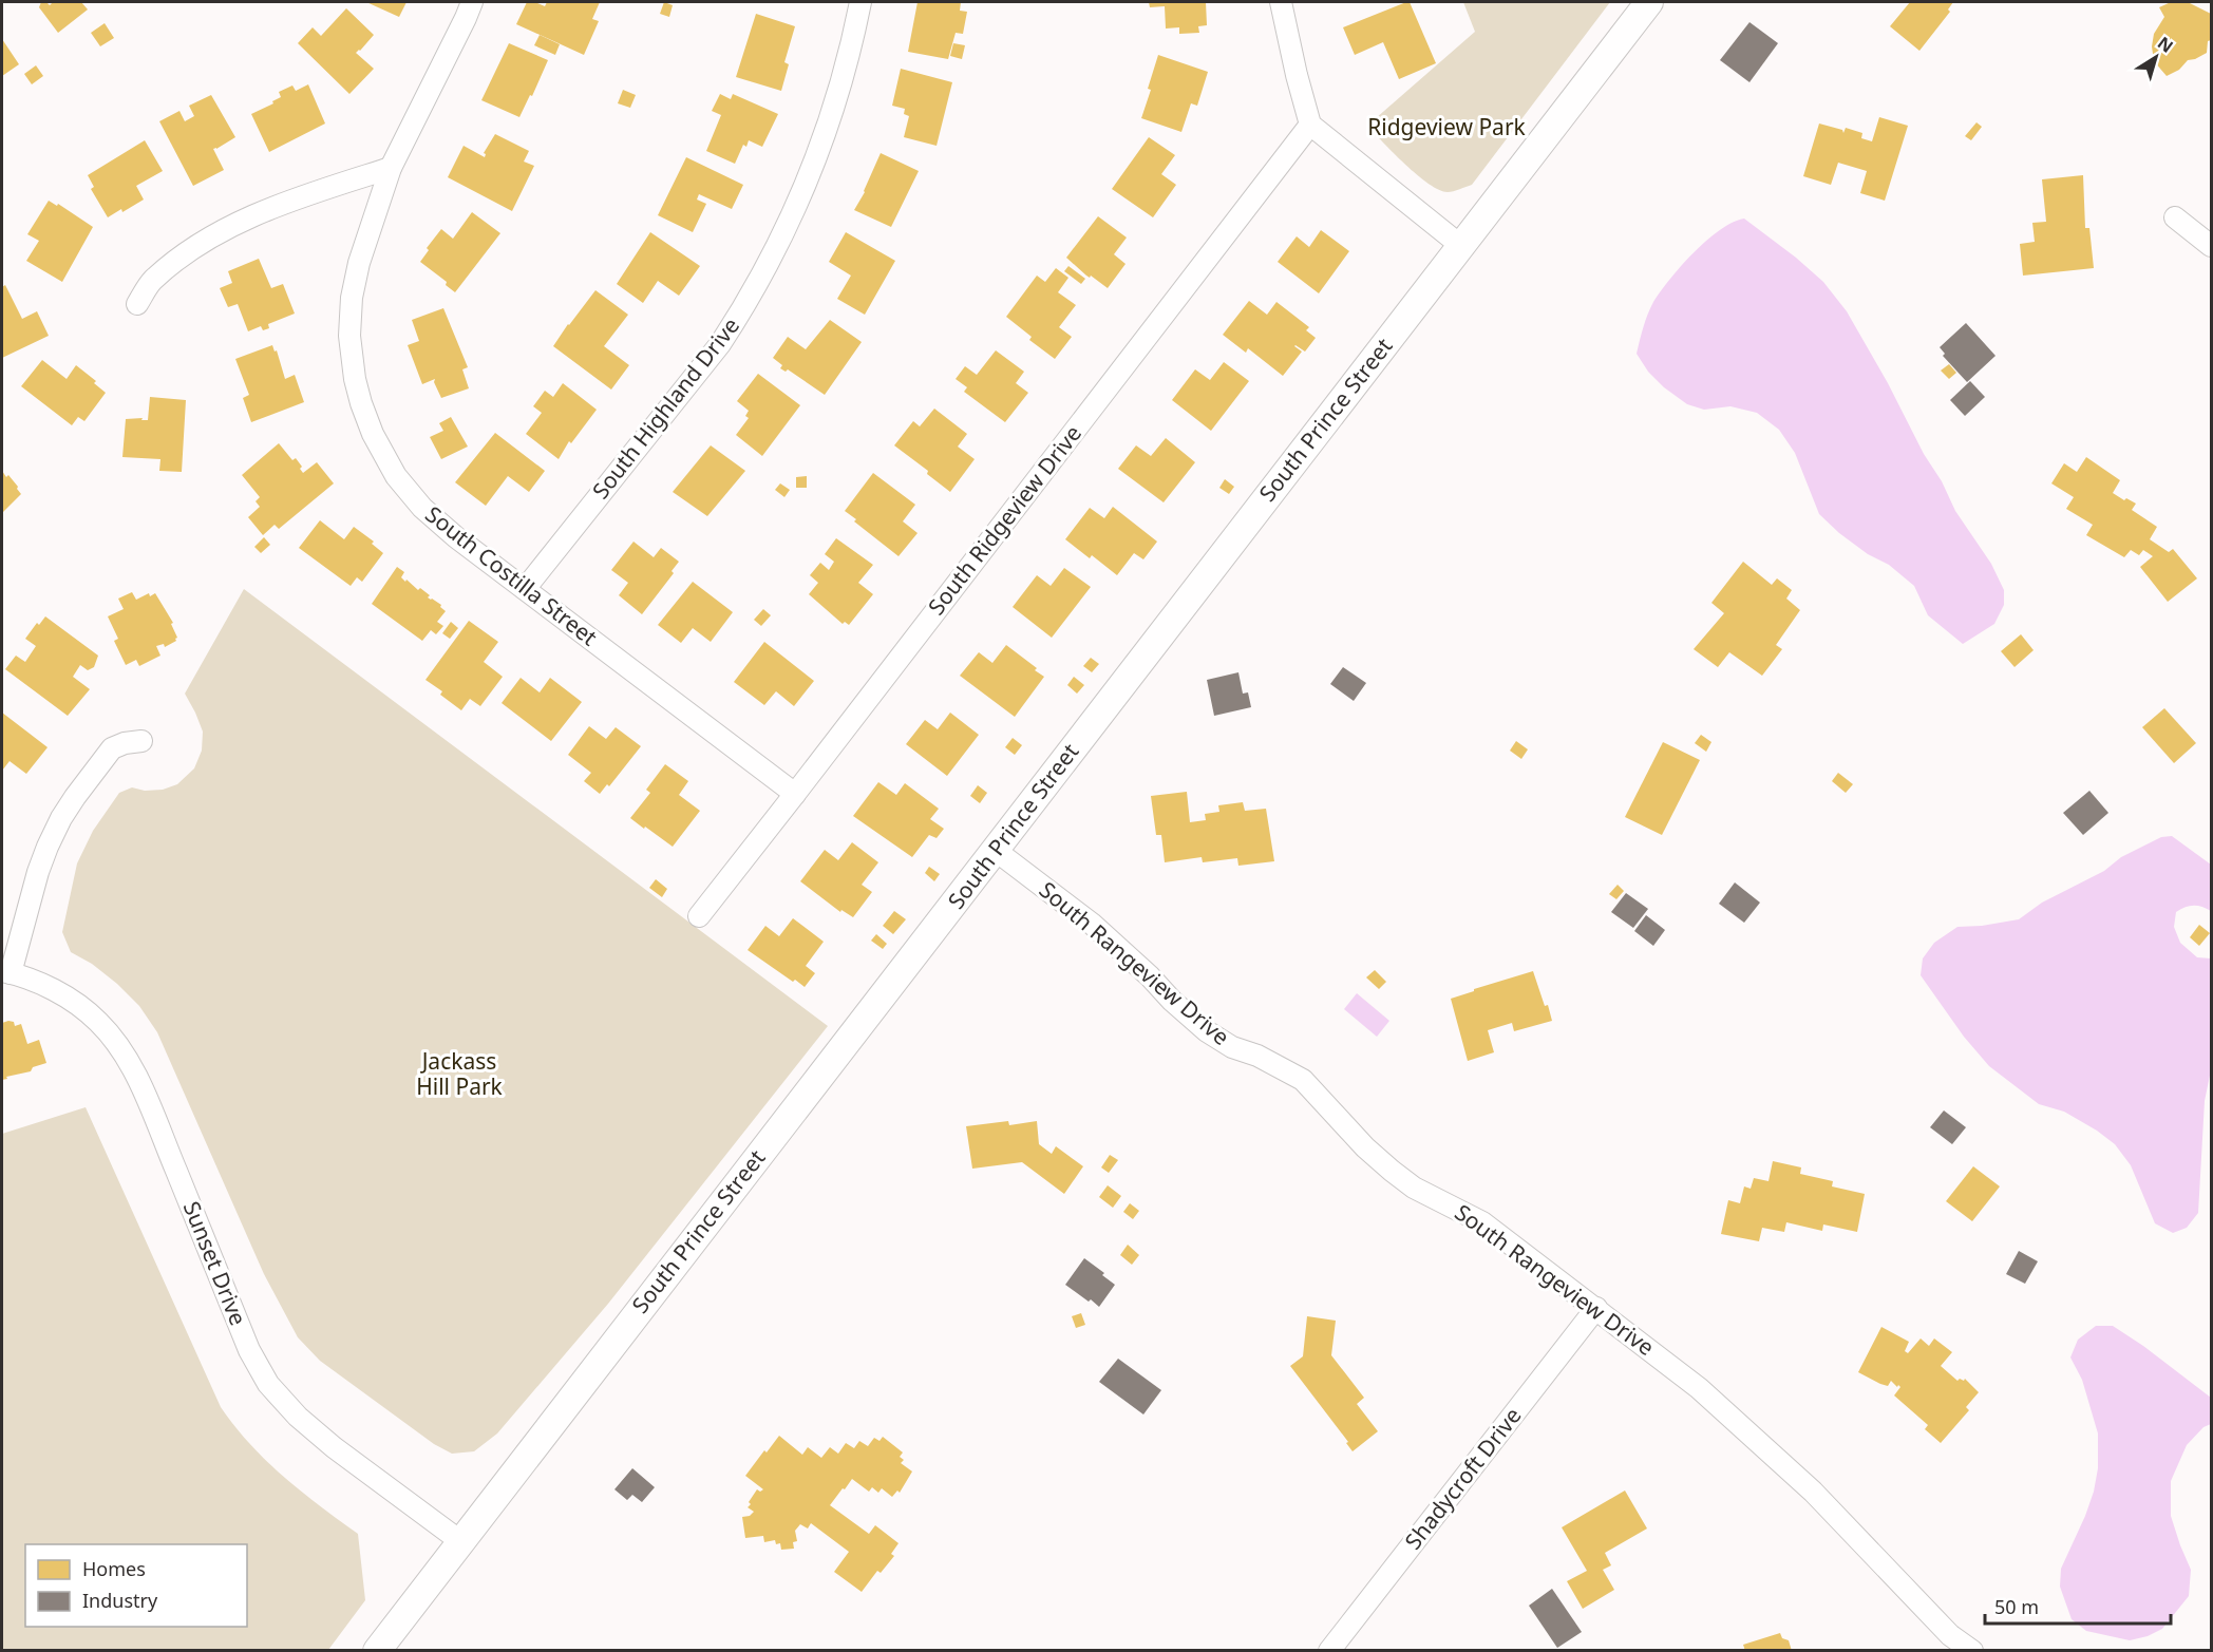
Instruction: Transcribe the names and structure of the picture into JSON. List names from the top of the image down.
{
  "streets": {
    "street": [
      "South Highland Drive",
      "South Prince Street",
      "South Ridgeview Drive",
      "South Costilla Street",
      "South Rangeview Drive",
      "Sunset Drive",
      "Shadycroft Drive"
    ]
  },
  "crossings": [
    ["South Highland Drive", "South Costilla Street"],
    ["South Prince Street", "South Rangeview Drive"],
    ["South Prince Street", "Sunset Drive"],
    ["South Ridgeview Drive", "South Costilla Street"],
    ["South Rangeview Drive", "Shadycroft Drive"]
  ],
  "parks": ["Ridgeview Park", "Jackass Hill Park"],
  "legend": ["Homes", "Industry"],
  "scale_bar": "50 m",
  "north": "top right"
}
